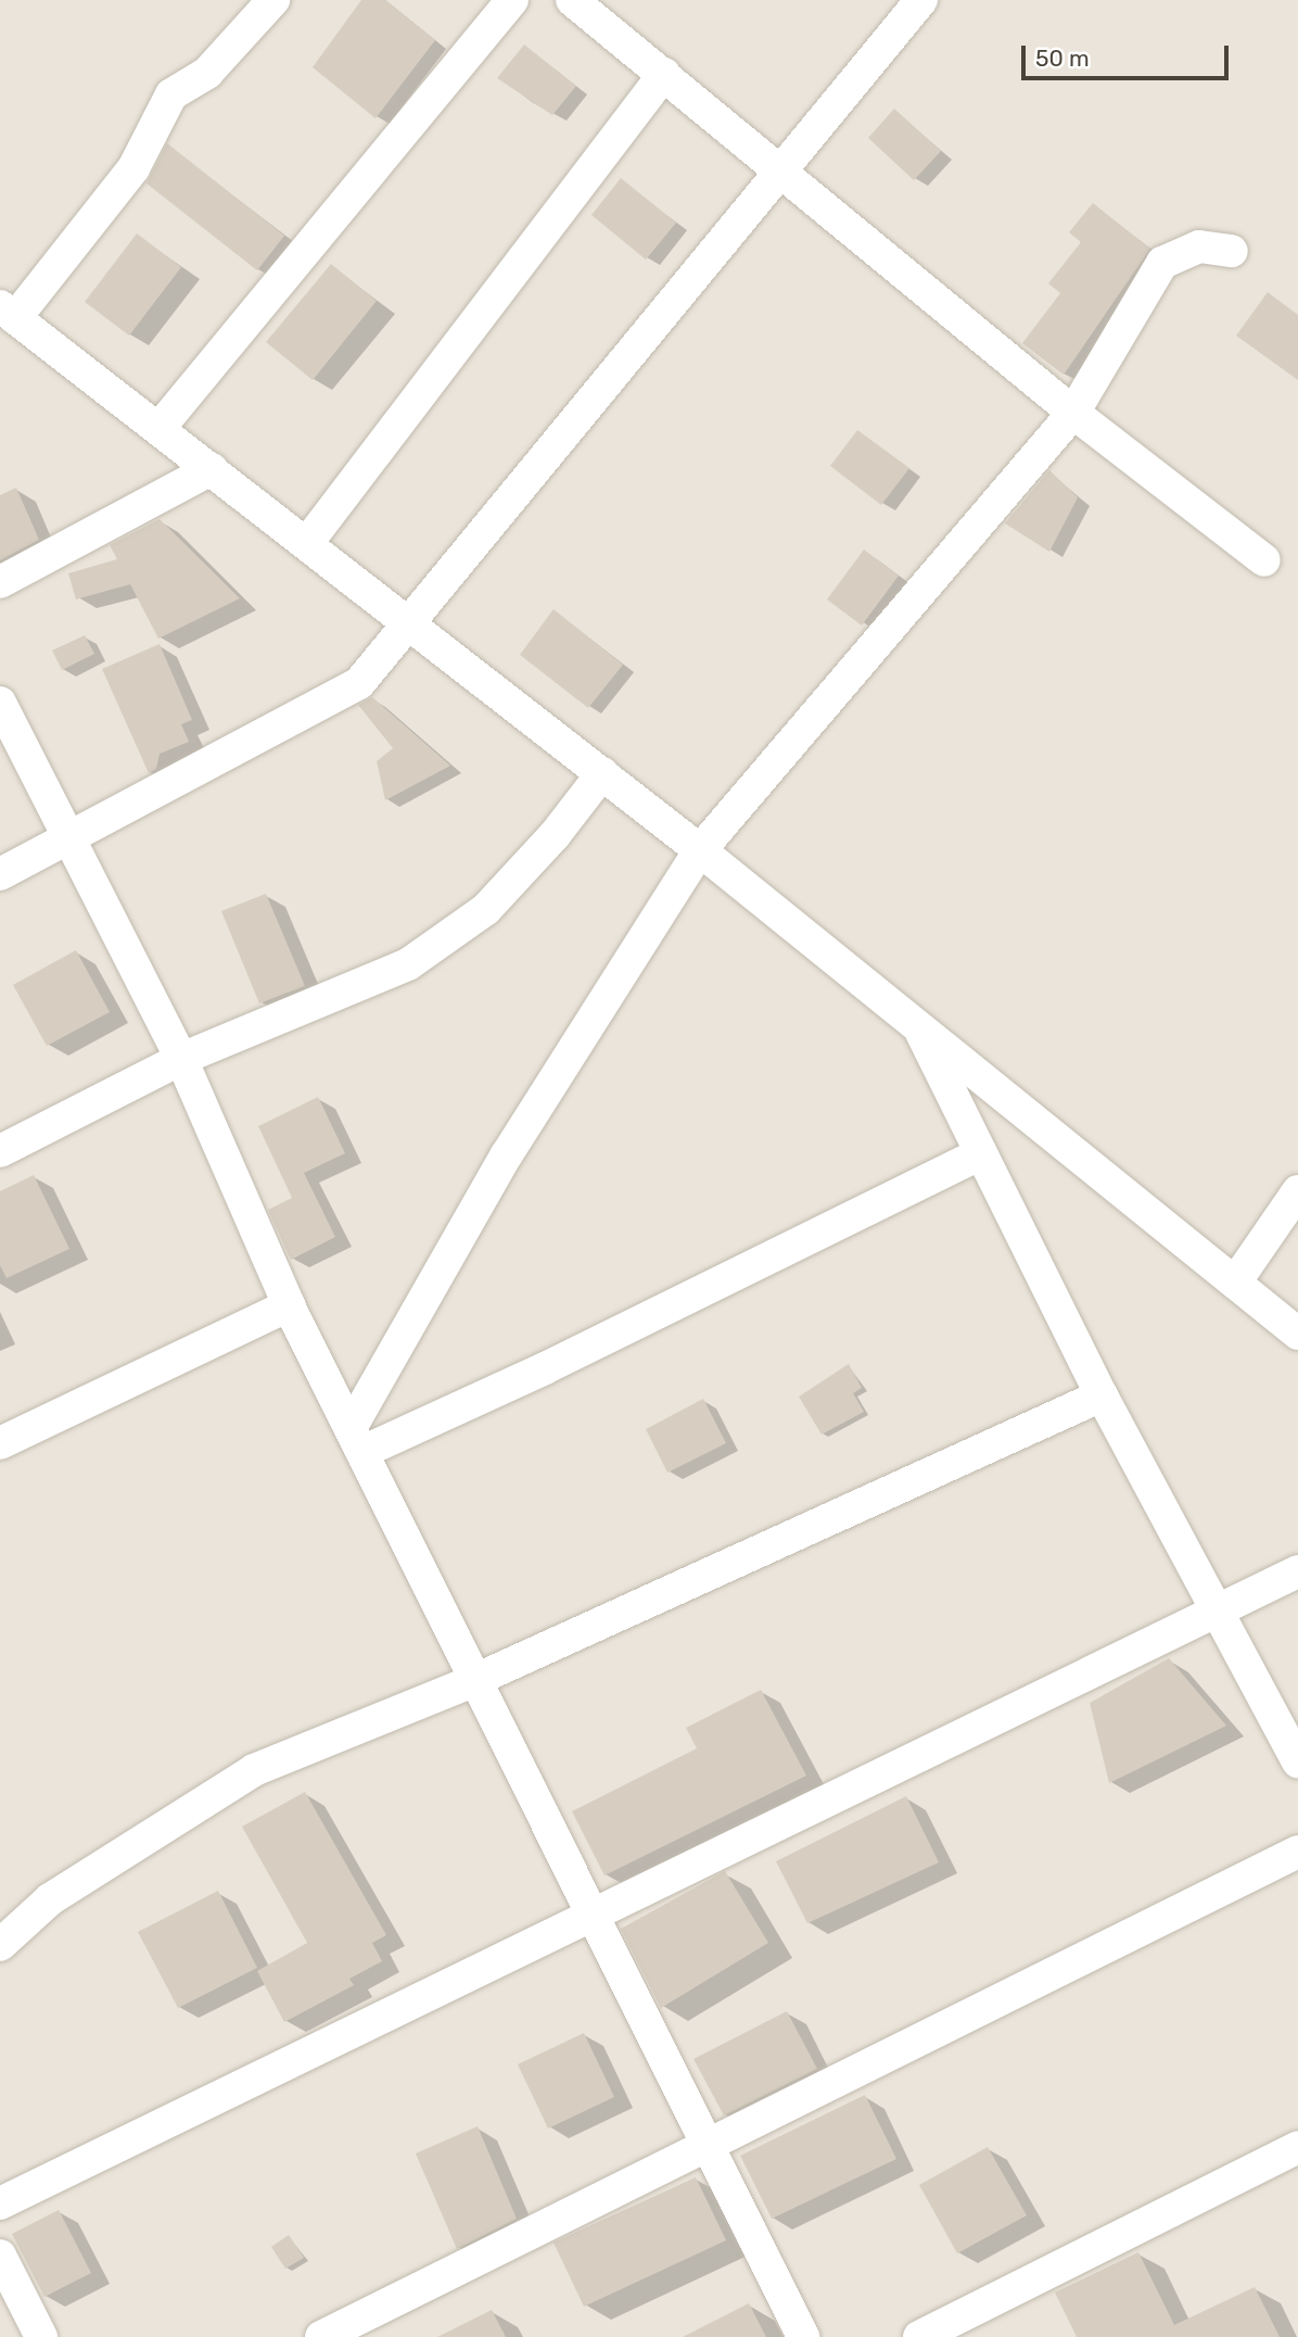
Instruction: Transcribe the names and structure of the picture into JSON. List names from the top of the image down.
{
  "scale_bar": "50 m"
}
